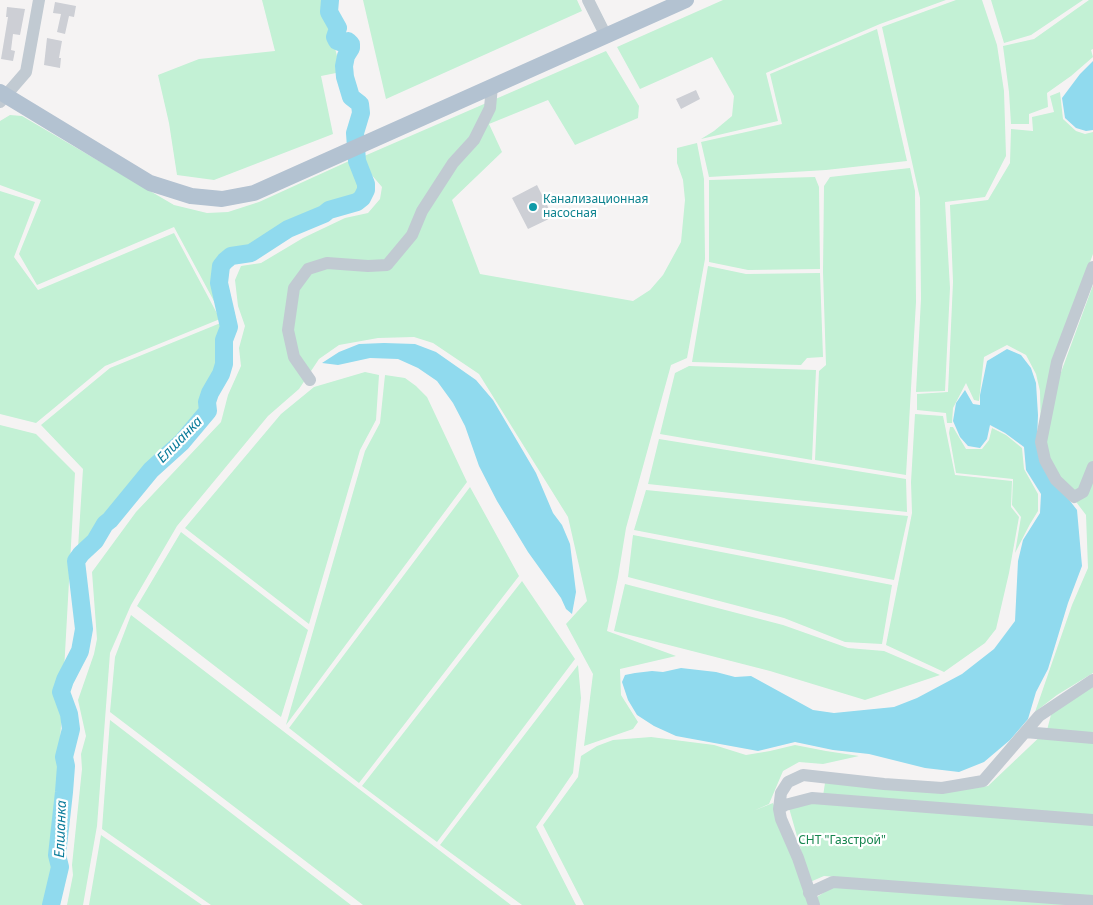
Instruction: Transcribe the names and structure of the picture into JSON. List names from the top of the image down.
{
  "water": ["Елшанка"],
  "parks": ["СНТ \"Газстрой\""],
  "places": ["Канализационная насосная"]
}
